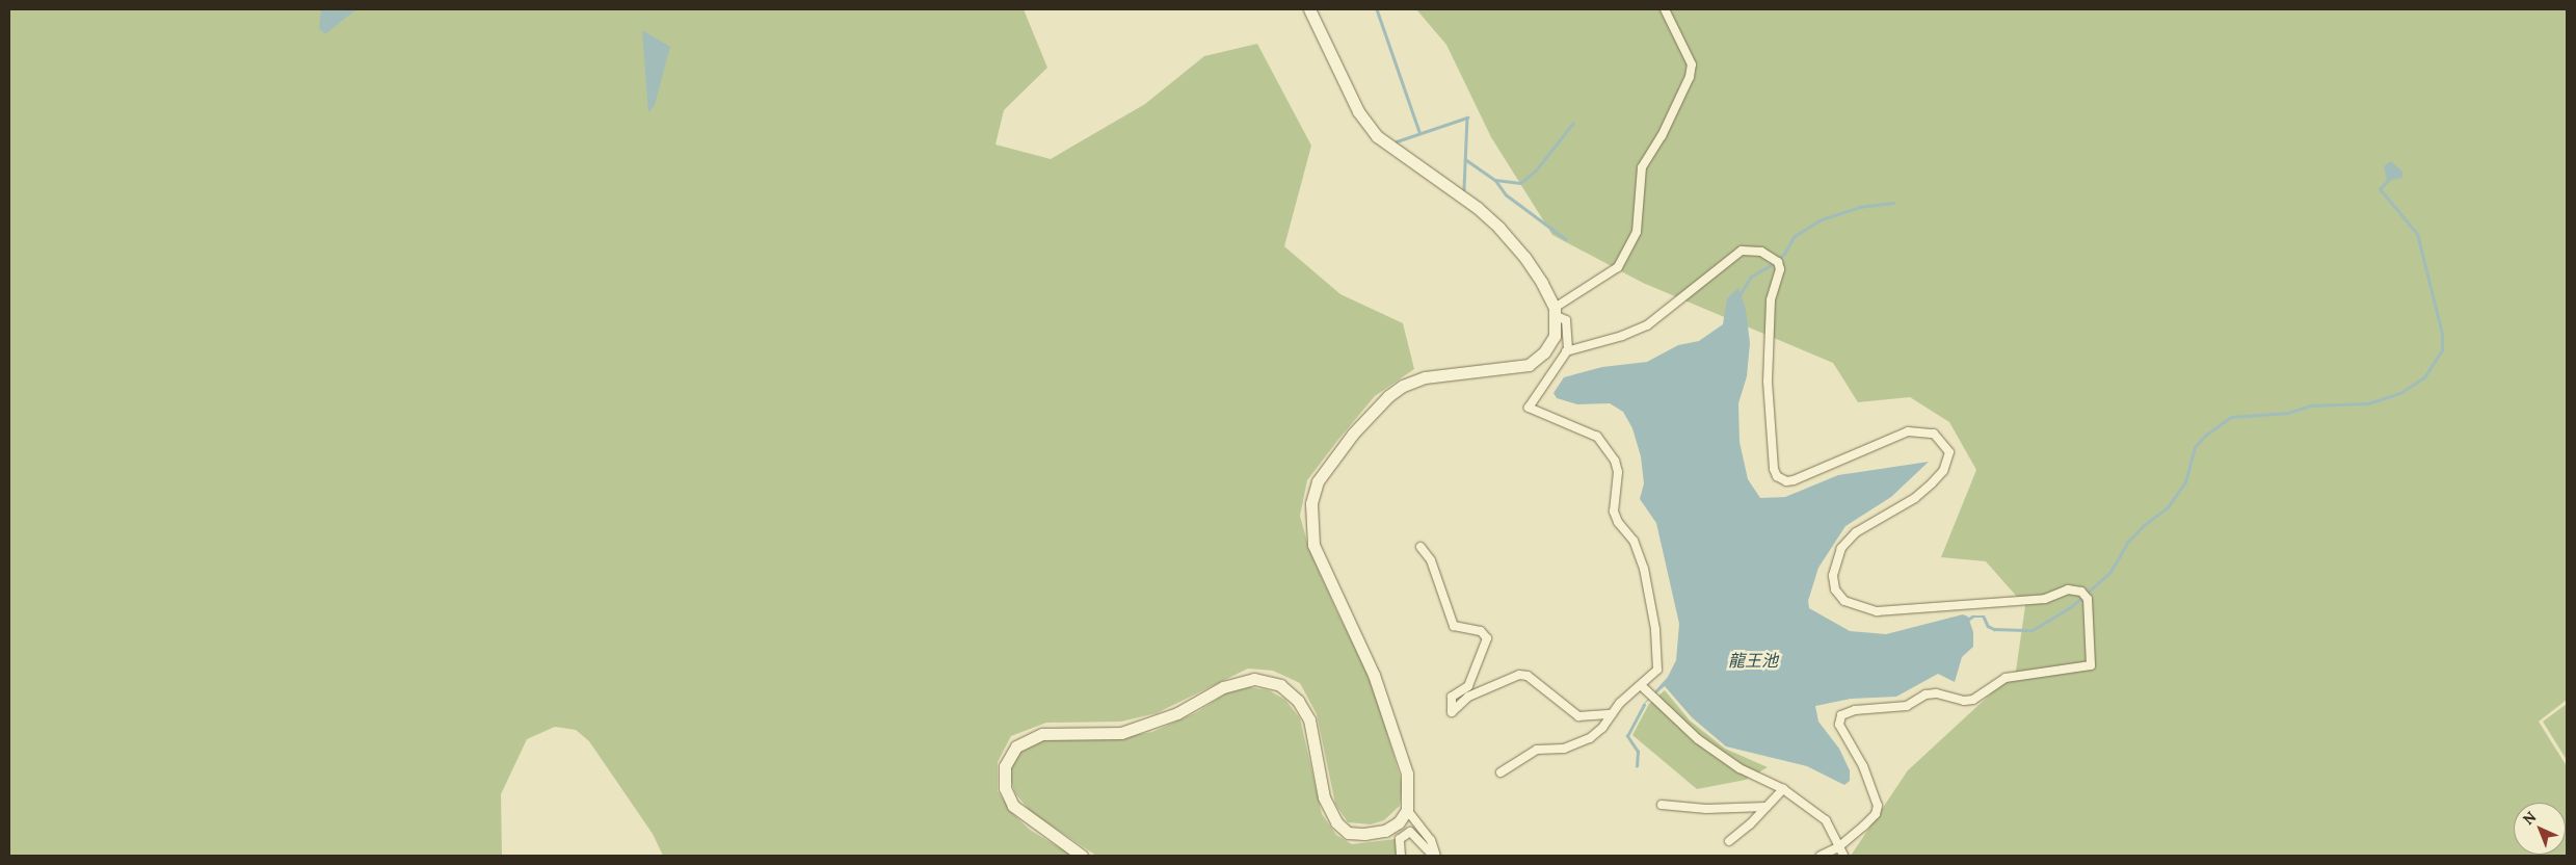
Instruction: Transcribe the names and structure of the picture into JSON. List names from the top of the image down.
{
  "water": ["龍王池"],
  "north": "top left"
}
